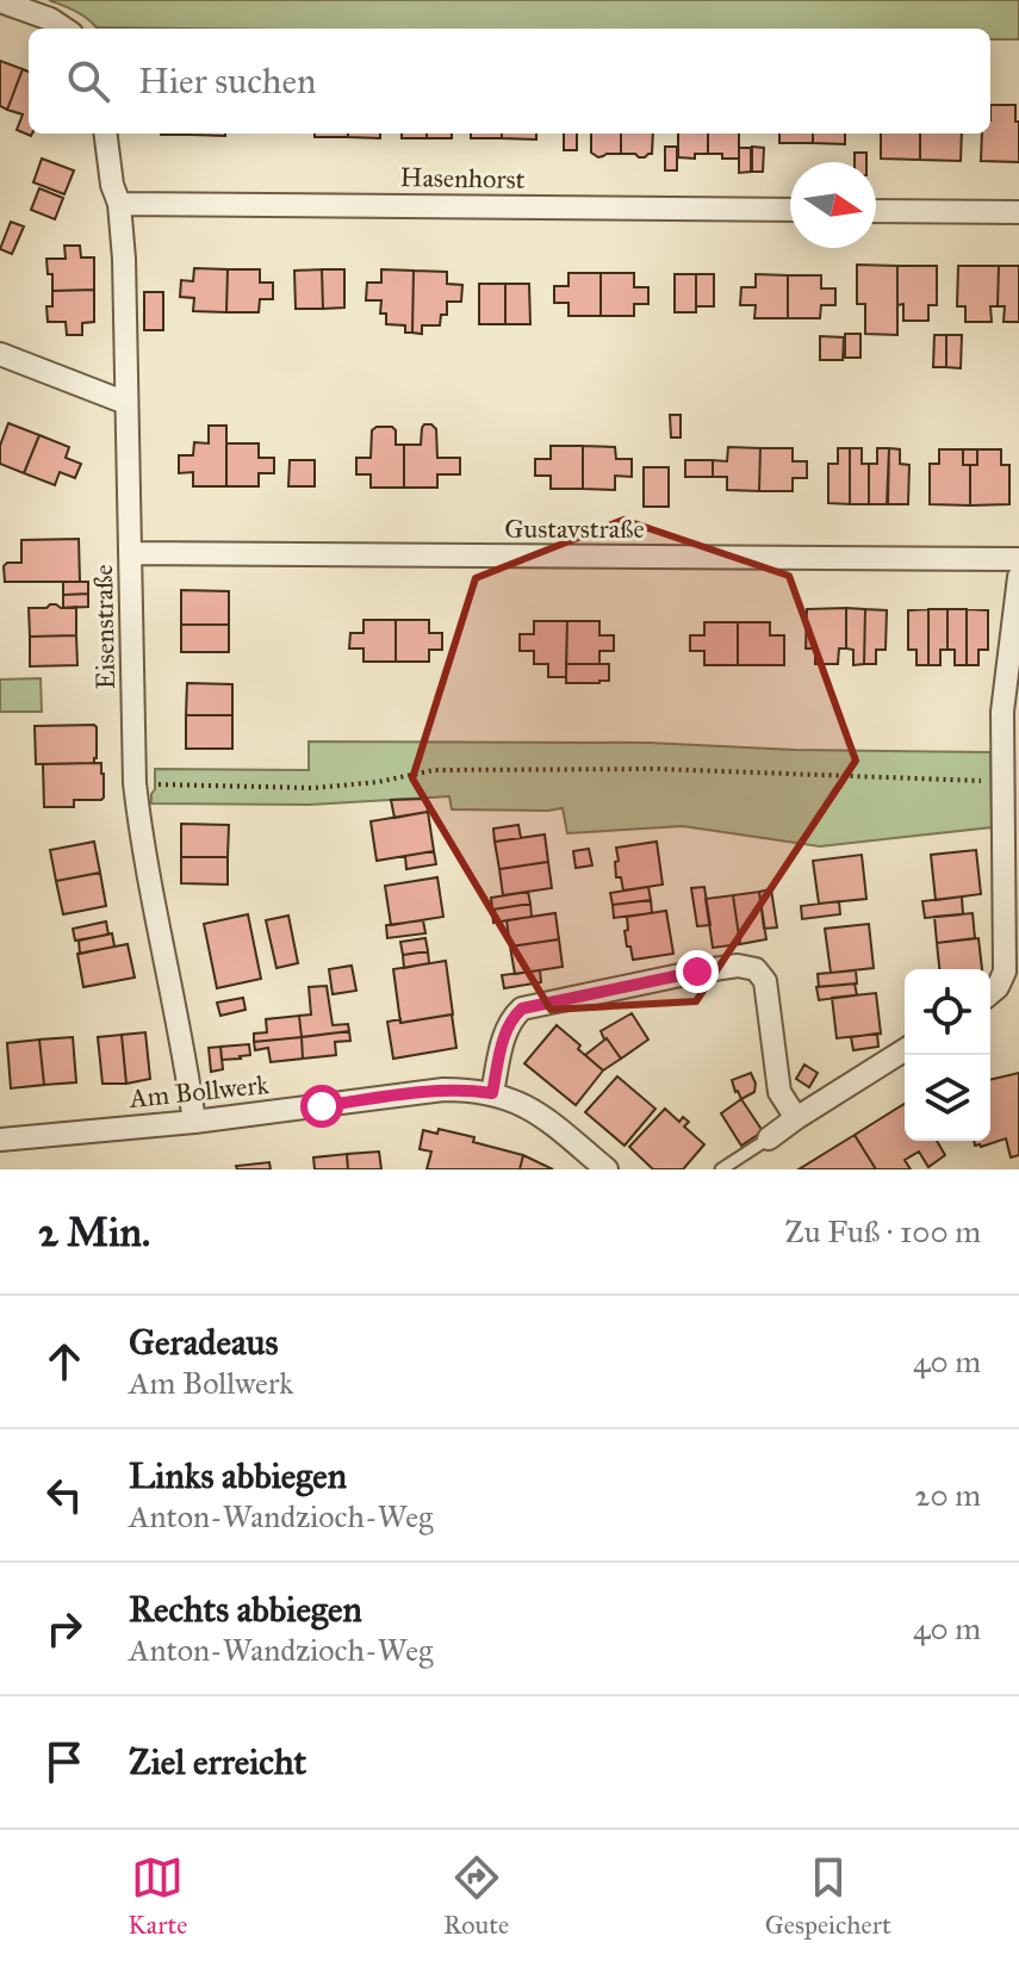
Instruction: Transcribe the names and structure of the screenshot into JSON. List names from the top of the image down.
{
  "streets": {
    "street": [
      "Hasenhorst",
      "Gustavstraße",
      "Eisenstraße",
      "Am Bollwerk"
    ]
  },
  "crossings": [
    ["Hasenhorst", "Eisenstraße"],
    ["Gustavstraße", "Eisenstraße"],
    ["Eisenstraße", "Am Bollwerk"]
  ],
  "north": "right",
  "page": {
    "search": "Hier suchen",
    "heading": ["2 Min.", "Zu Fuß · 100 m"],
    "list": [
      ["Geradeaus", "Am Bollwerk", "40 m"],
      ["Links abbiegen", "Anton-Wandzioch-Weg", "20 m"],
      ["Rechts abbiegen", "Anton-Wandzioch-Weg", "40 m"],
      "Ziel erreicht"
    ],
    "nav": ["Karte", "Route", "Gespeichert"]
  }
}
